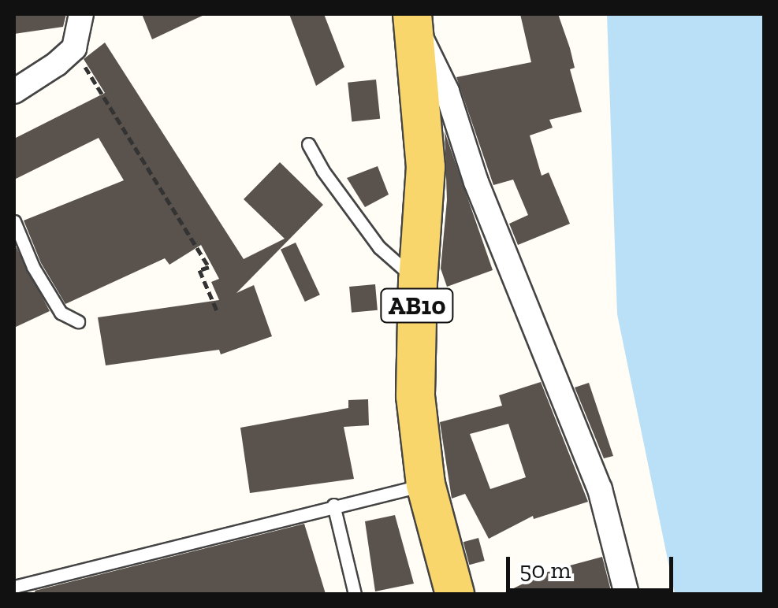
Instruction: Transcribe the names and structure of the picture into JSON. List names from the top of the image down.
{
  "streets": {
    "main road": ["AB10"]
  },
  "scale_bar": "50 m"
}
